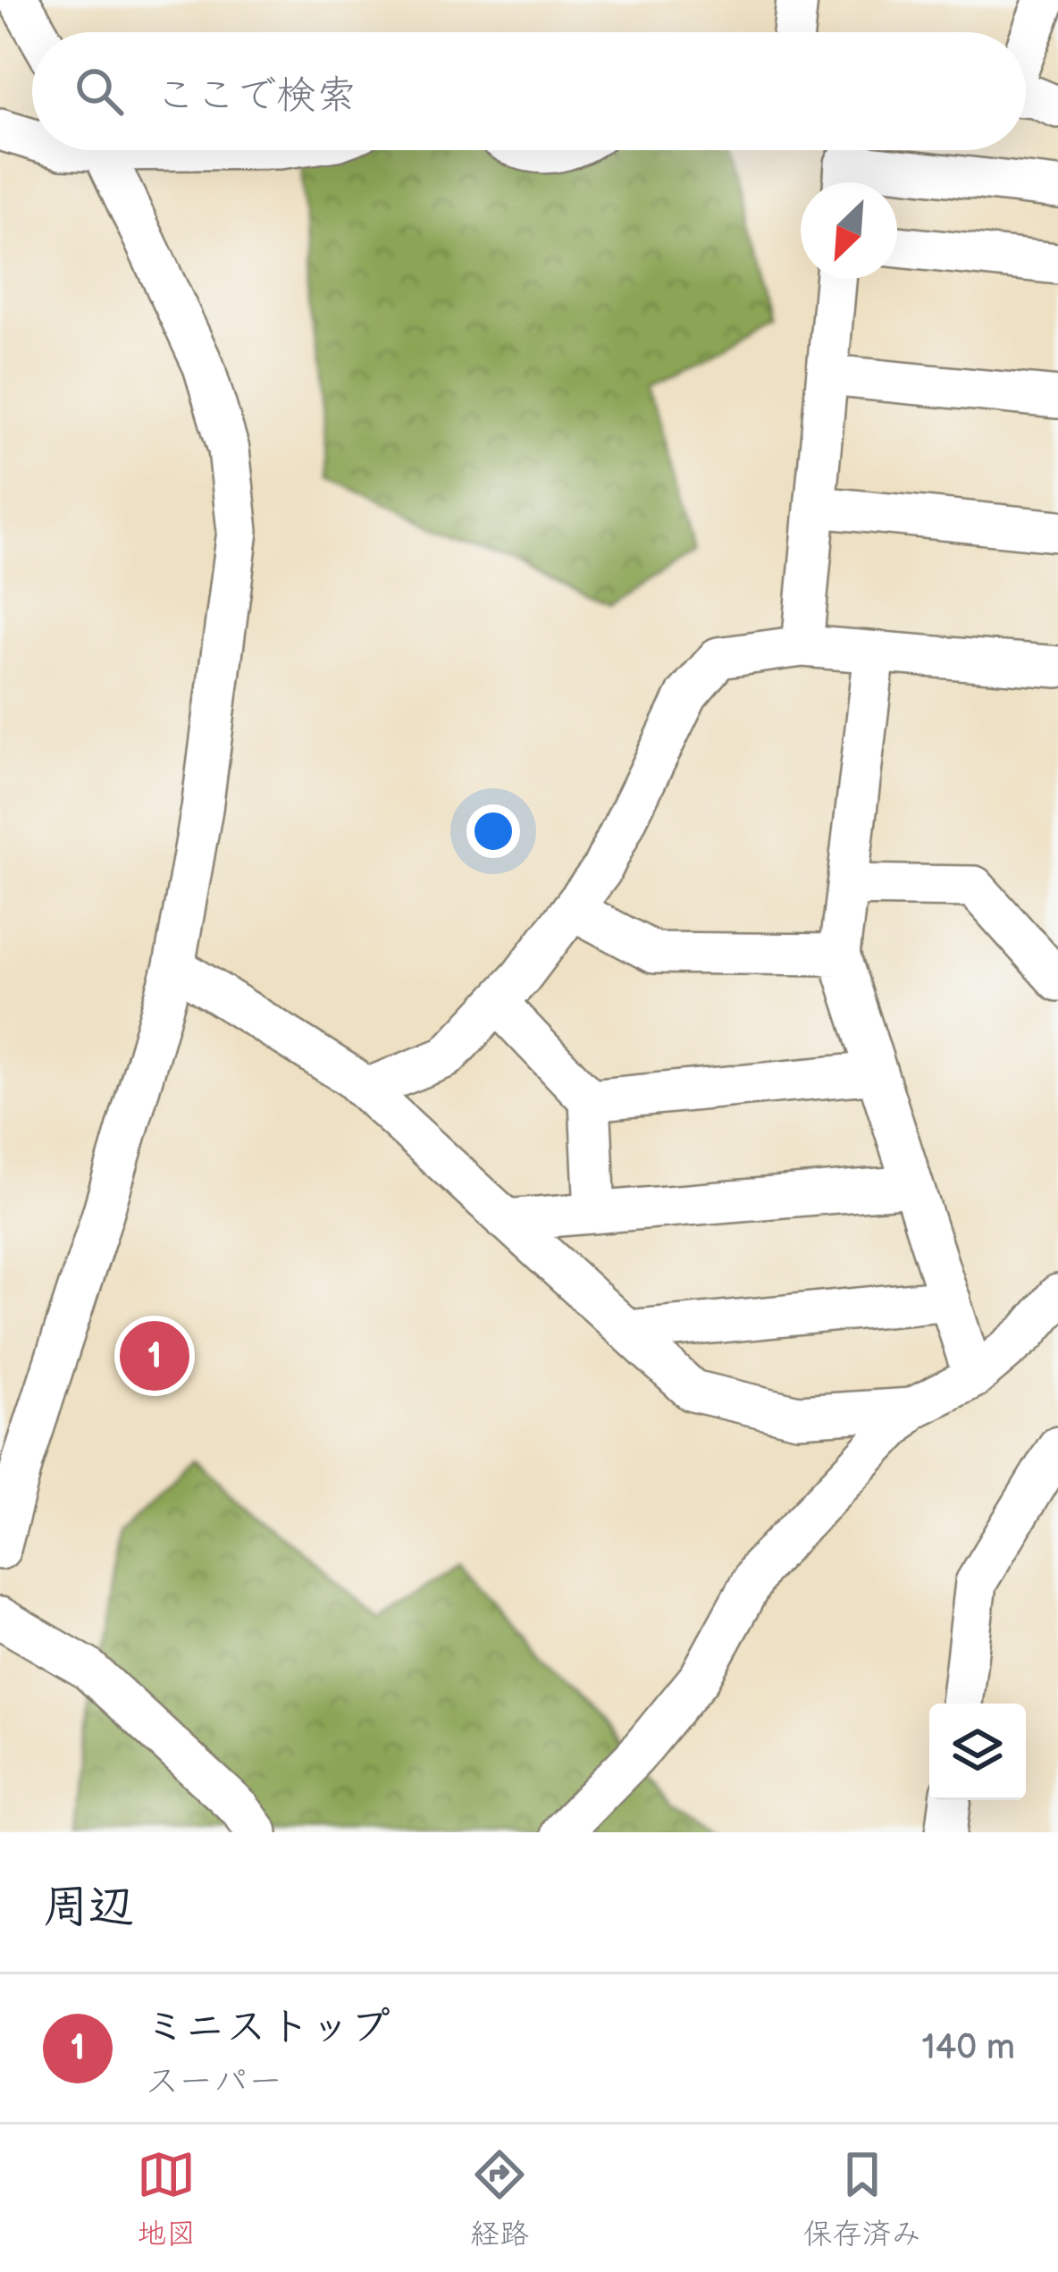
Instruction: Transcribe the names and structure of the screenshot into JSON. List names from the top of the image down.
{
  "north": "bottom left",
  "page": {
    "search": "ここで検索",
    "pins": "1",
    "heading": "周辺",
    "list": [
      {
        "mark": "1",
        "name": "ミニストップ",
        "note": "スーパー",
        "value": "140 m"
      }
    ],
    "nav": ["地図", "経路", "保存済み"]
  }
}
